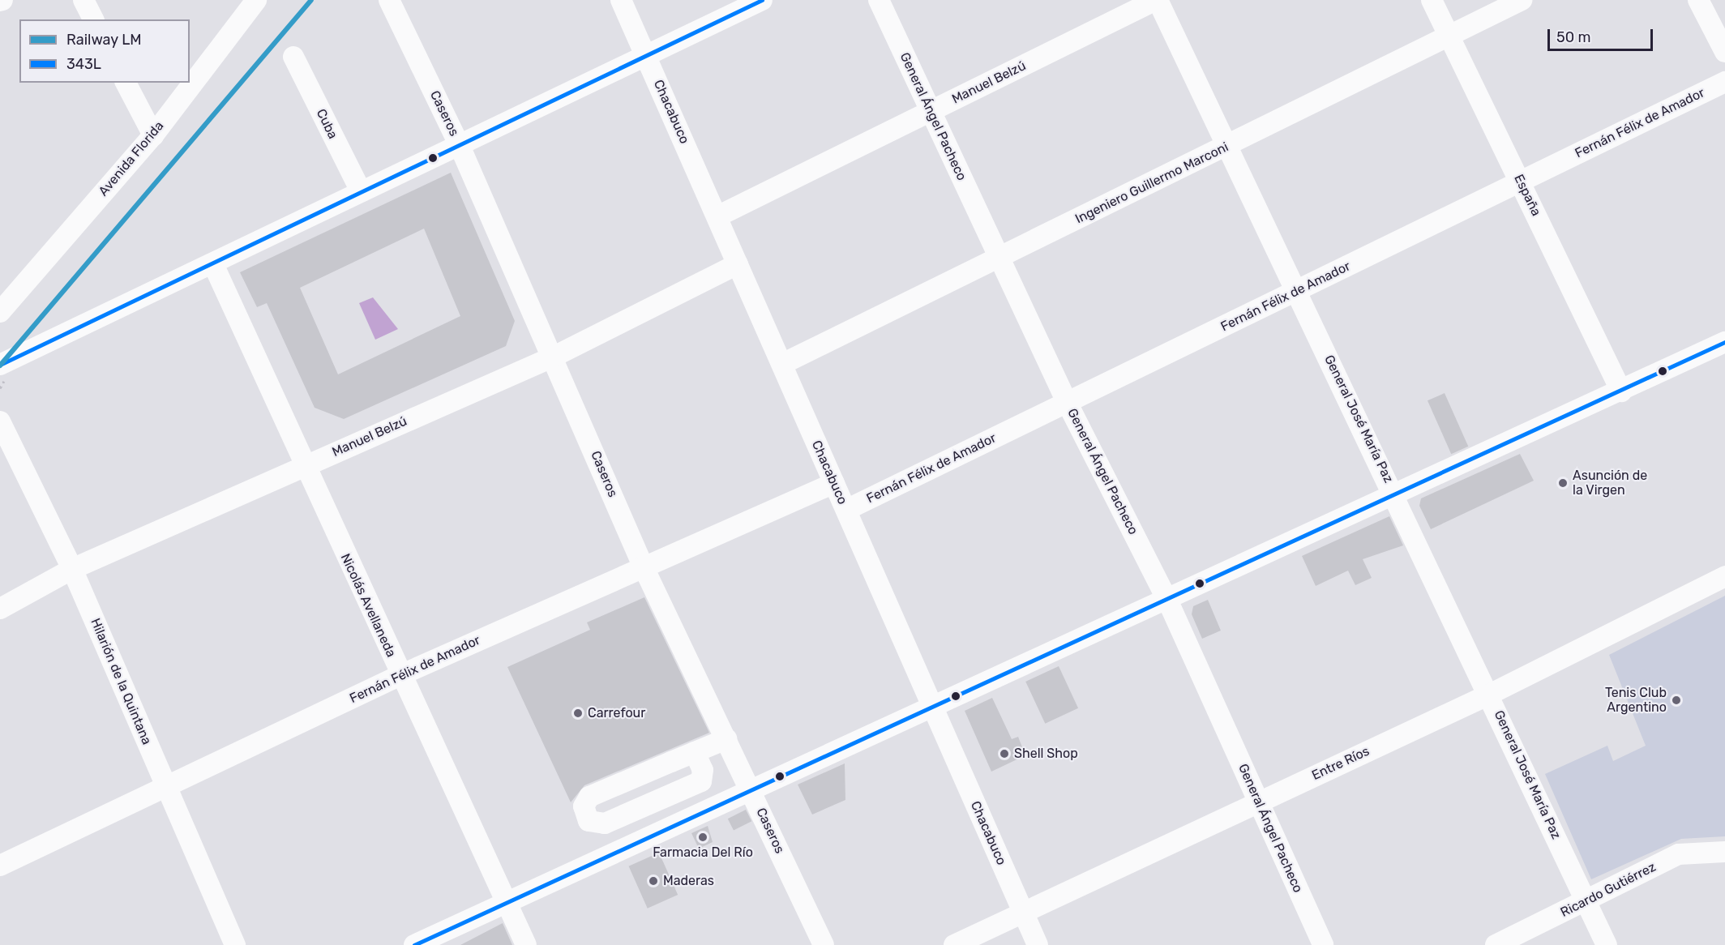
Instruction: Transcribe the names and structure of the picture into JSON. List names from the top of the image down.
{
  "streets": {
    "street": [
      "Manuel Belzú",
      "Chacabuco",
      "Caseros",
      "General Ángel Pacheco",
      "Fernán Félix de Amador",
      "Cuba",
      "Avenida Florida",
      "Ingeniero Guillermo Marconi",
      "España",
      "General José María Paz",
      "Nicolás Avellaneda",
      "Hilarión de la Quintana",
      "Entre Ríos",
      "Ricardo Gutiérrez"
    ]
  },
  "crossings": [
    ["Manuel Belzú", "Chacabuco"],
    ["Manuel Belzú", "Caseros"],
    ["Manuel Belzú", "General Ángel Pacheco"],
    ["Manuel Belzú", "General José María Paz"],
    ["Manuel Belzú", "Nicolás Avellaneda"],
    ["Manuel Belzú", "Hilarión de la Quintana"],
    ["Chacabuco", "Fernán Félix de Amador"],
    ["Chacabuco", "Ingeniero Guillermo Marconi"],
    ["Chacabuco", "Entre Ríos"],
    ["Caseros", "Fernán Félix de Amador"],
    ["General Ángel Pacheco", "Fernán Félix de Amador"],
    ["General Ángel Pacheco", "Ingeniero Guillermo Marconi"],
    ["General Ángel Pacheco", "Entre Ríos"],
    ["Fernán Félix de Amador", "España"],
    ["Fernán Félix de Amador", "General José María Paz"],
    ["Fernán Félix de Amador", "Nicolás Avellaneda"],
    ["Fernán Félix de Amador", "Hilarión de la Quintana"],
    ["Ingeniero Guillermo Marconi", "España"],
    ["Ingeniero Guillermo Marconi", "General José María Paz"],
    ["General José María Paz", "Entre Ríos"],
    ["General José María Paz", "Ricardo Gutiérrez"]
  ],
  "places": [
    "Asunción de la Virgen",
    "Tenis Club Argentino",
    "Carrefour",
    "Shell Shop",
    "Farmacia Del Río",
    "Maderas"
  ],
  "lines": ["rail line LM", "transit line 343L"],
  "legend": ["Railway LM", "343L"],
  "scale_bar": "50 m"
}
